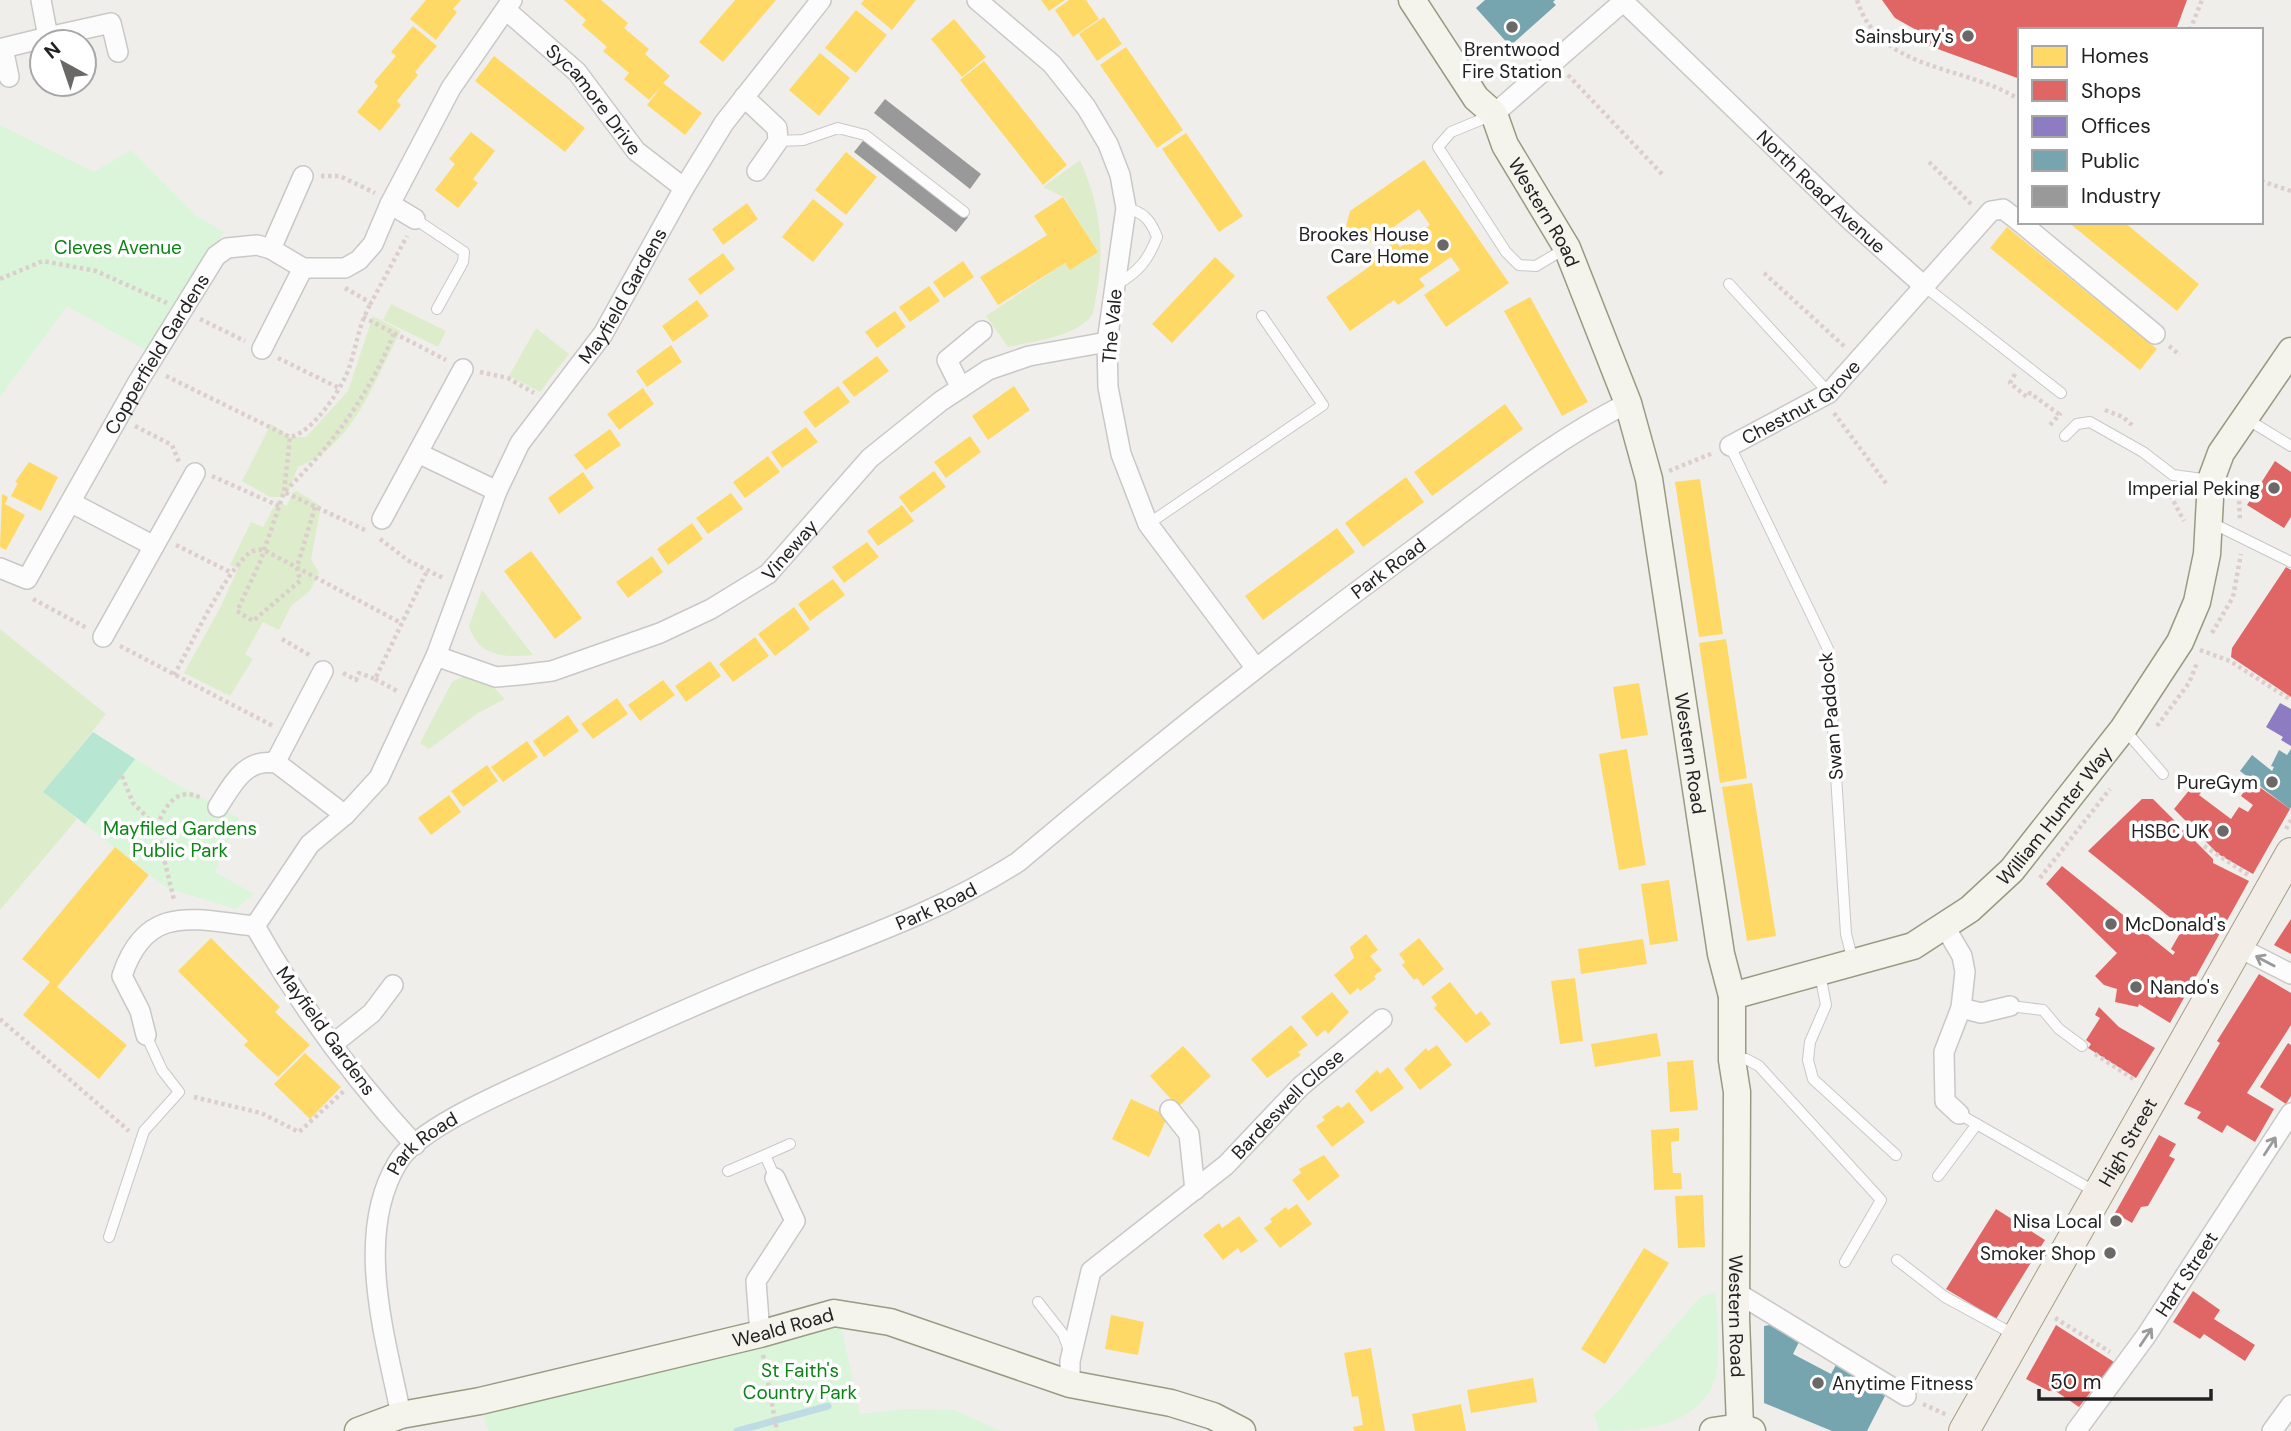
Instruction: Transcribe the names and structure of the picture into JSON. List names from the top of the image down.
{
  "streets": {
    "main road": ["High Street"],
    "street": [
      "Sycamore Drive",
      "North Road Avenue",
      "Western Road",
      "Mayfield Gardens",
      "The Vale",
      "Copperfield Gardens",
      "Chestnut Grove",
      "Vineway",
      "Park Road",
      "William Hunter Way",
      "Bardeswell Close",
      "Hart Street",
      "Weald Road"
    ],
    "lane": ["Swan Paddock"]
  },
  "crossings": [
    ["Sycamore Drive", "Mayfield Gardens"],
    ["North Road Avenue", "Chestnut Grove"],
    ["Western Road", "Chestnut Grove"],
    ["Western Road", "Park Road"],
    ["Western Road", "William Hunter Way"],
    ["Mayfield Gardens", "Vineway"],
    ["Mayfield Gardens", "Park Road"],
    ["The Vale", "Vineway"],
    ["The Vale", "Park Road"],
    ["Chestnut Grove", "Swan Paddock"],
    ["Park Road", "Weald Road"],
    ["Swan Paddock", "William Hunter Way"],
    ["Bardeswell Close", "Weald Road"]
  ],
  "one_way": ["Hart Street"],
  "parks": ["Cleves Avenue", "Mayfiled Gardens Public Park", "St Faith's Country Park"],
  "places": [
    "Brentwood Fire Station",
    "Sainsbury's",
    "Brookes House Care Home",
    "Imperial Peking",
    "PureGym",
    "HSBC UK",
    "McDonald's",
    "Nando's",
    "Nisa Local",
    "Smoker Shop",
    "Anytime Fitness"
  ],
  "legend": [
    "Homes",
    "Shops",
    "Offices",
    "Public",
    "Industry"
  ],
  "scale_bar": "50 m",
  "north": "top left"
}
